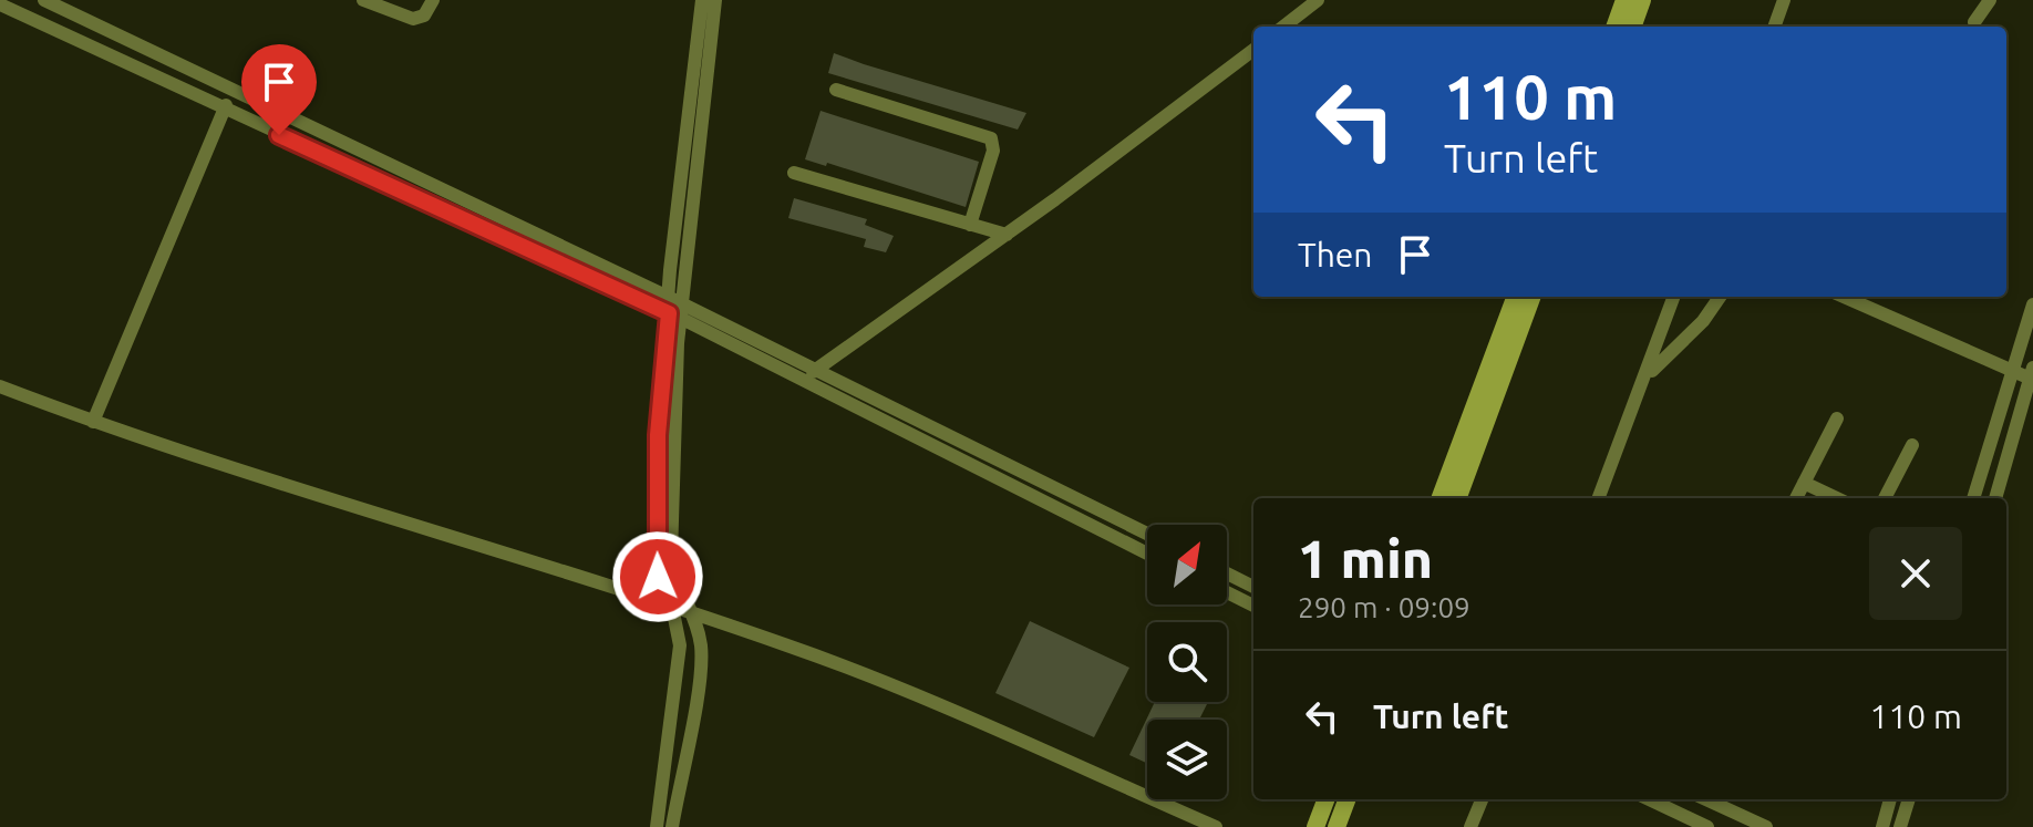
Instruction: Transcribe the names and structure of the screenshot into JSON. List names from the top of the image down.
{
  "north": "top right",
  "page": {
    "turn": ["110 m", "Turn left"],
    "then": "Then",
    "heading": ["1 min", "290 m · 09:09"],
    "list": [
      {
        "name": "Turn left",
        "value": "110 m"
      }
    ]
  }
}
